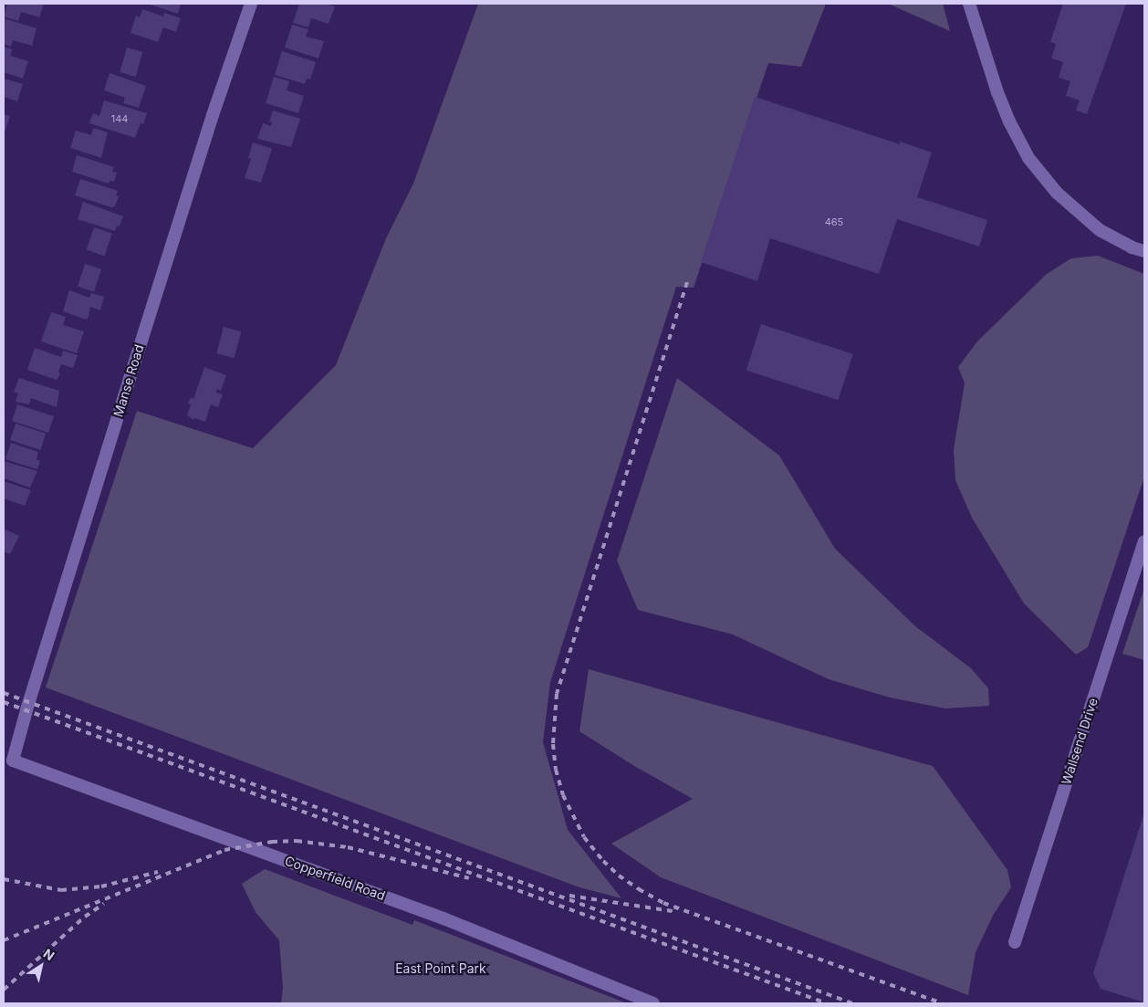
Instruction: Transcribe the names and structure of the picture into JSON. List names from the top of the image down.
{
  "streets": {
    "street": ["Manse Road", "Wallsend Drive", "Copperfield Road"]
  },
  "crossings": [
    ["Manse Road", "Copperfield Road"]
  ],
  "parks": ["East Point Park"],
  "house_numbers": ["144", "465"],
  "north": "top right"
}
